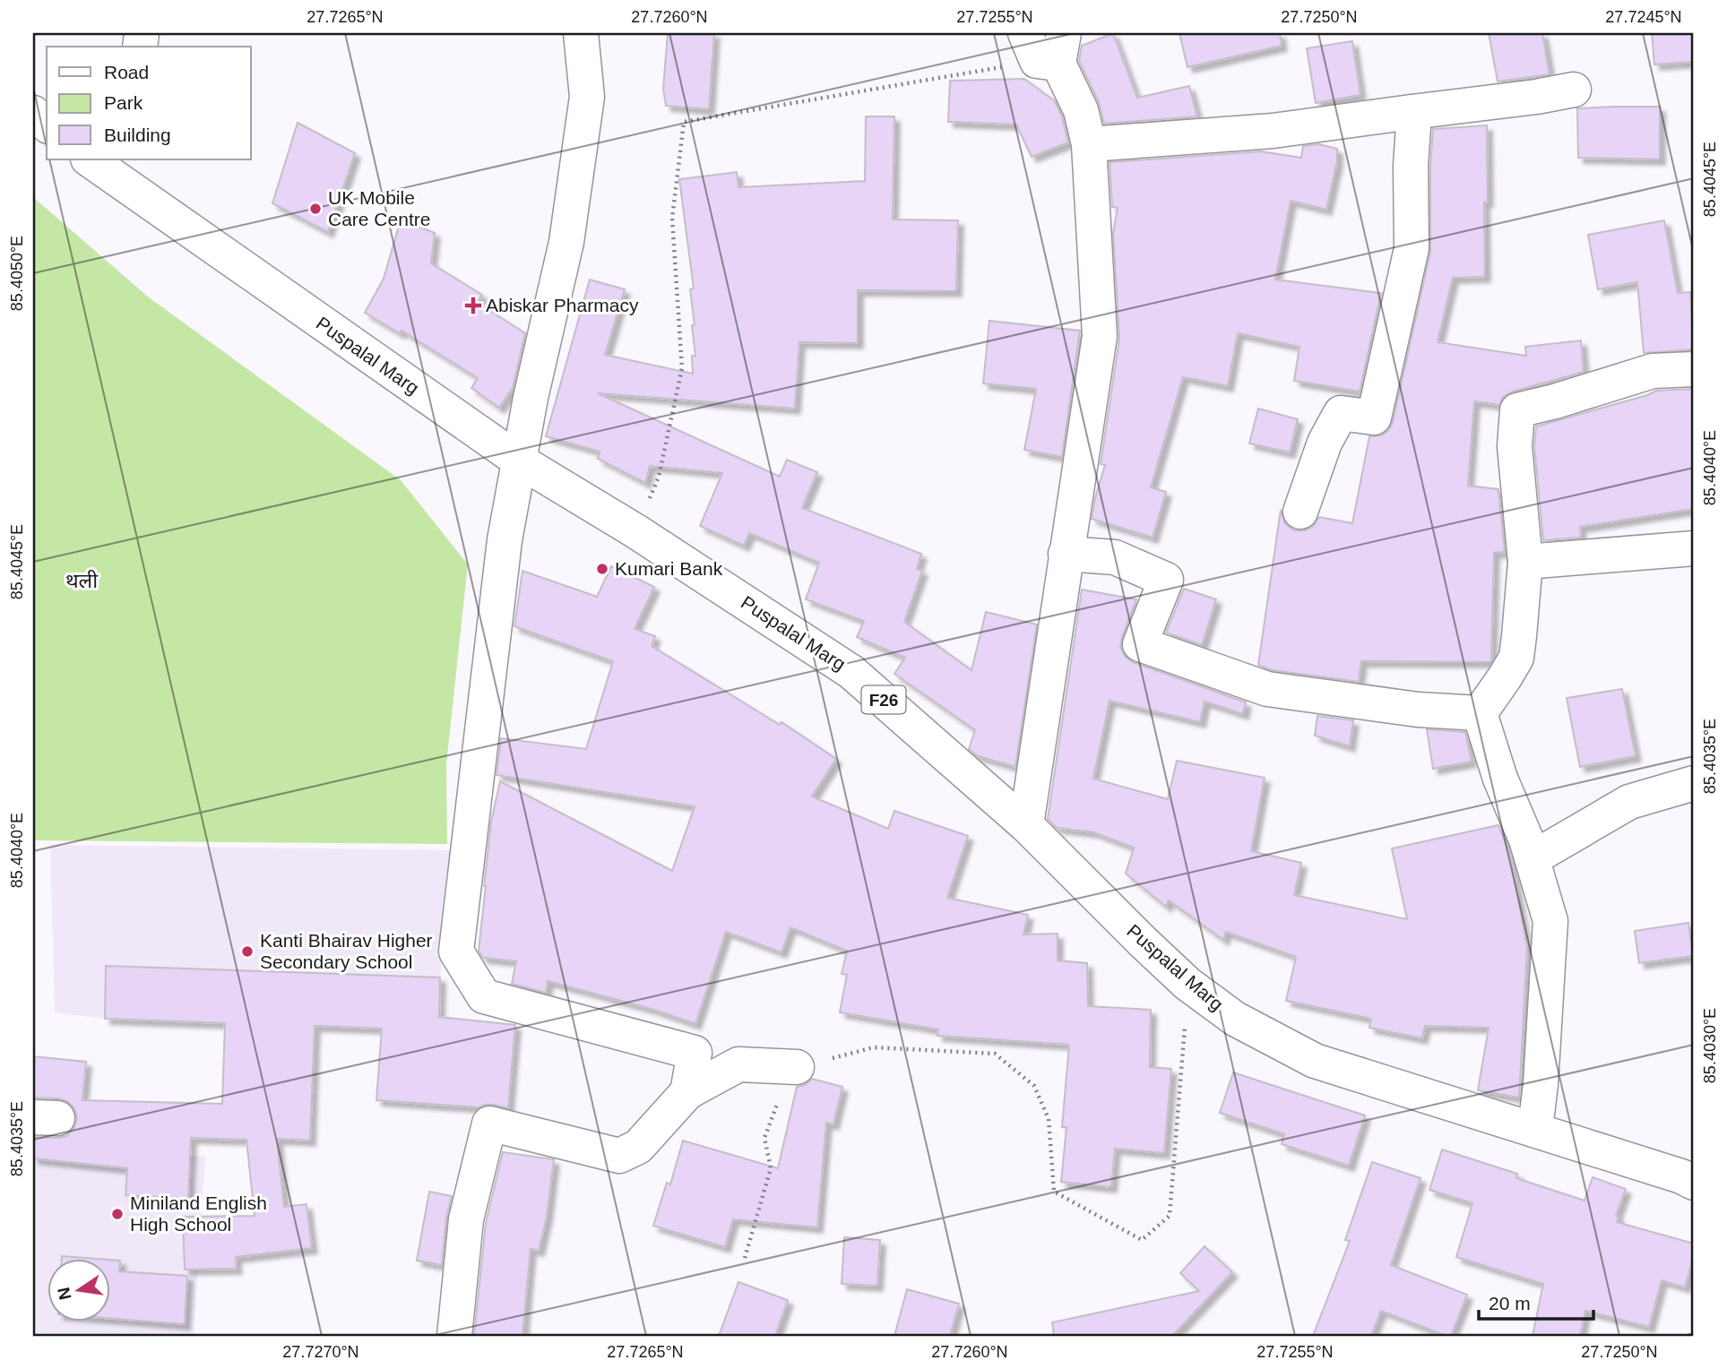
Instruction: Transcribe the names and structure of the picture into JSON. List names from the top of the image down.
{
  "streets": {
    "street": ["Puspalal Marg", "F26"]
  },
  "districts": ["थली"],
  "places": {
    "other": [
      "UK Mobile Care Centre",
      "Kumari Bank",
      "Kanti Bhairav Higher Secondary School",
      "Miniland English High School"
    ],
    "health": ["Abiskar Pharmacy"]
  },
  "legend": ["Road", "Park", "Building"],
  "scale_bar": "20 m",
  "north": "left",
  "coordinates": [
    "27.7265°N",
    "27.7260°N",
    "27.7255°N",
    "27.7250°N",
    "27.7245°N",
    "85.4045°E",
    "85.4050°E",
    "85.4040°E",
    "85.4035°E",
    "85.4030°E",
    "27.7270°N"
  ]
}
